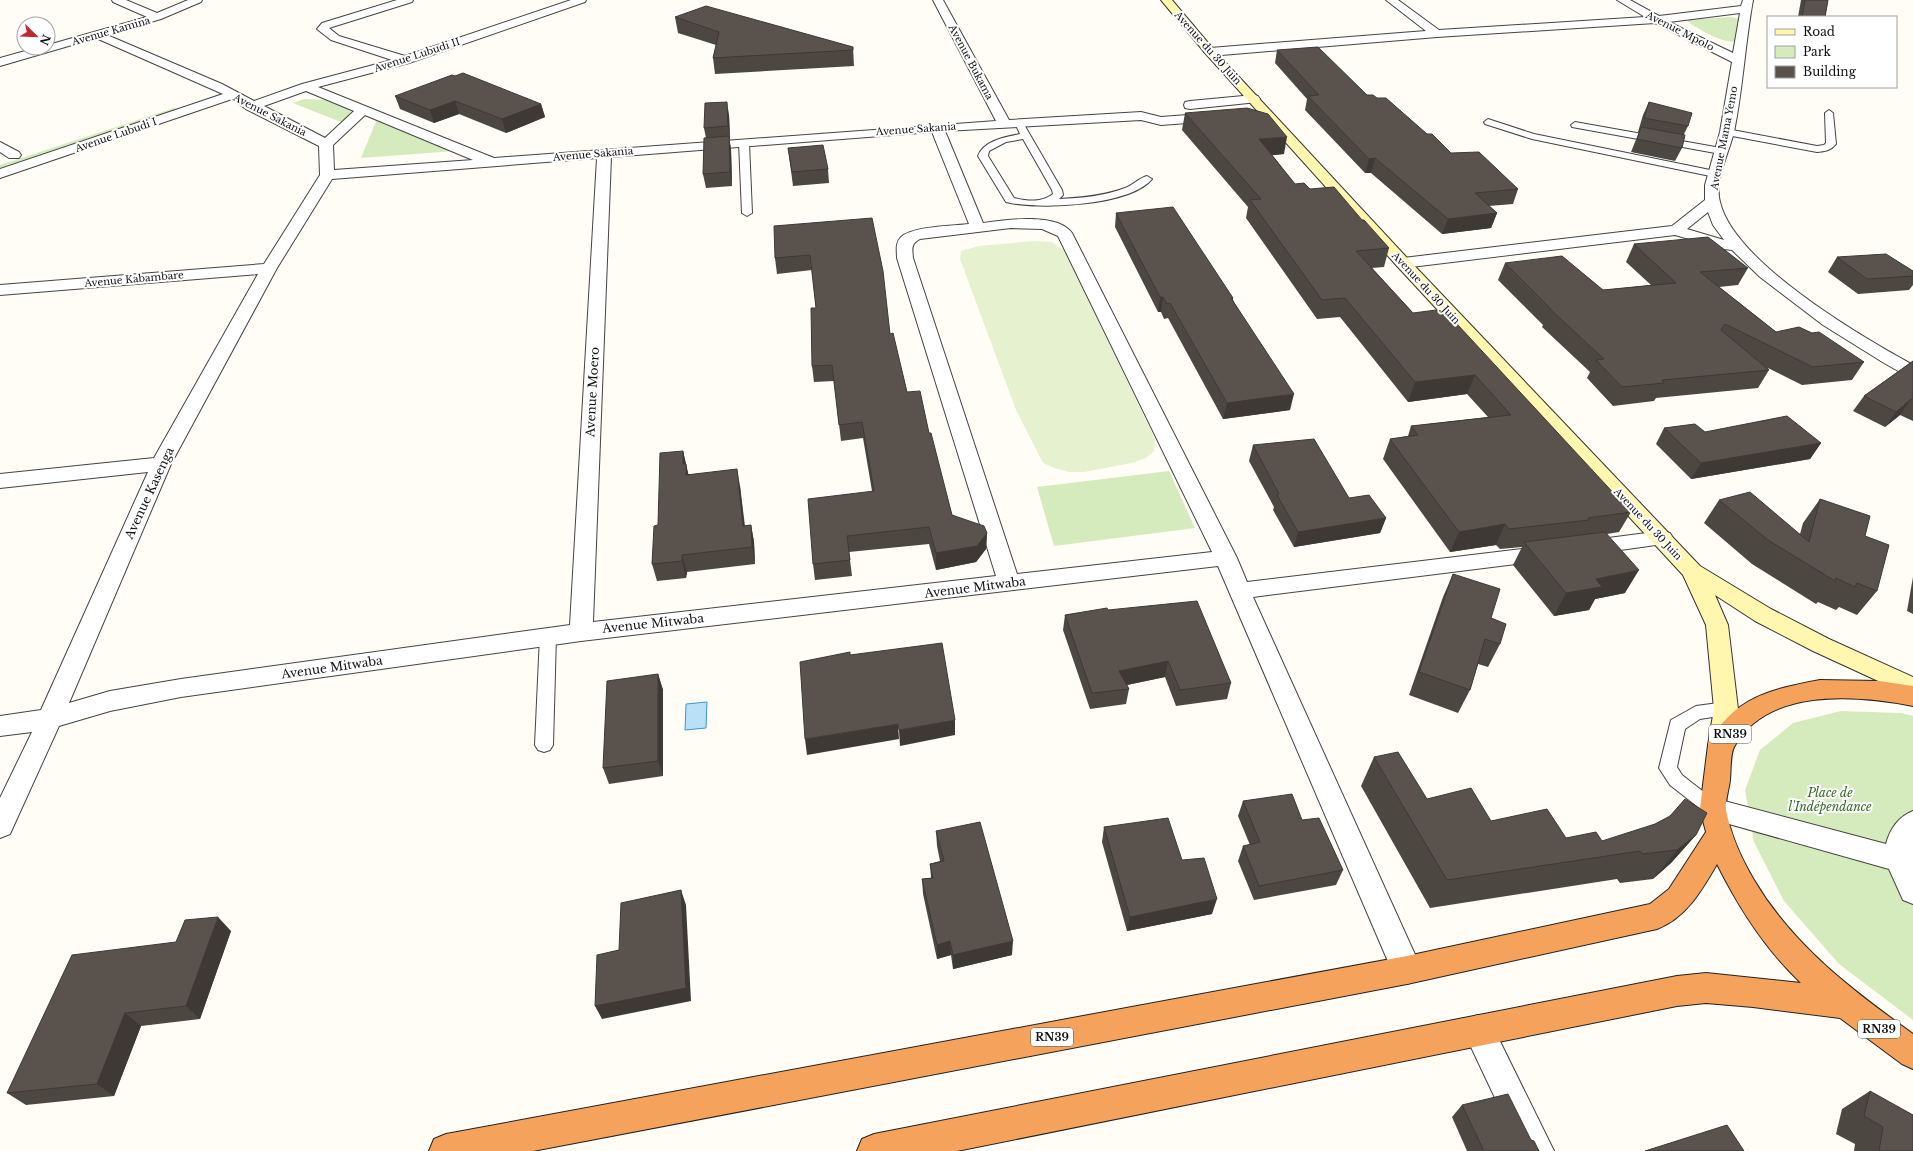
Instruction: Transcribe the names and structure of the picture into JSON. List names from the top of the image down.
{
  "streets": {
    "highway": ["RN39"],
    "street": [
      "Avenue Kamina",
      "Avenue Mpolo",
      "Avenue du 30 Juin",
      "Avenue Lubudi II",
      "Avenue Bukama",
      "Avenue Sakania",
      "Avenue Lubudi I",
      "Avenue Mama Yemo",
      "Avenue Kabambare",
      "Avenue Moero",
      "Avenue Kasenga",
      "Avenue Mitwaba"
    ]
  },
  "crossings": [
    ["Avenue Kamina", "Avenue Sakania"],
    ["Avenue Mpolo", "Avenue Mama Yemo"],
    ["Avenue Lubudi II", "Avenue Sakania"],
    ["Avenue Bukama", "Avenue Sakania"],
    ["Avenue Sakania", "Avenue Lubudi I"],
    ["Avenue Sakania", "Avenue Moero"],
    ["Avenue Sakania", "Avenue Kasenga"],
    ["Avenue Kabambare", "Avenue Kasenga"],
    ["Avenue Moero", "Avenue Mitwaba"],
    ["Avenue Kasenga", "Avenue Mitwaba"]
  ],
  "parks": ["Place de l'Indépendance"],
  "legend": ["Road", "Park", "Building"],
  "north": "bottom right"
}
